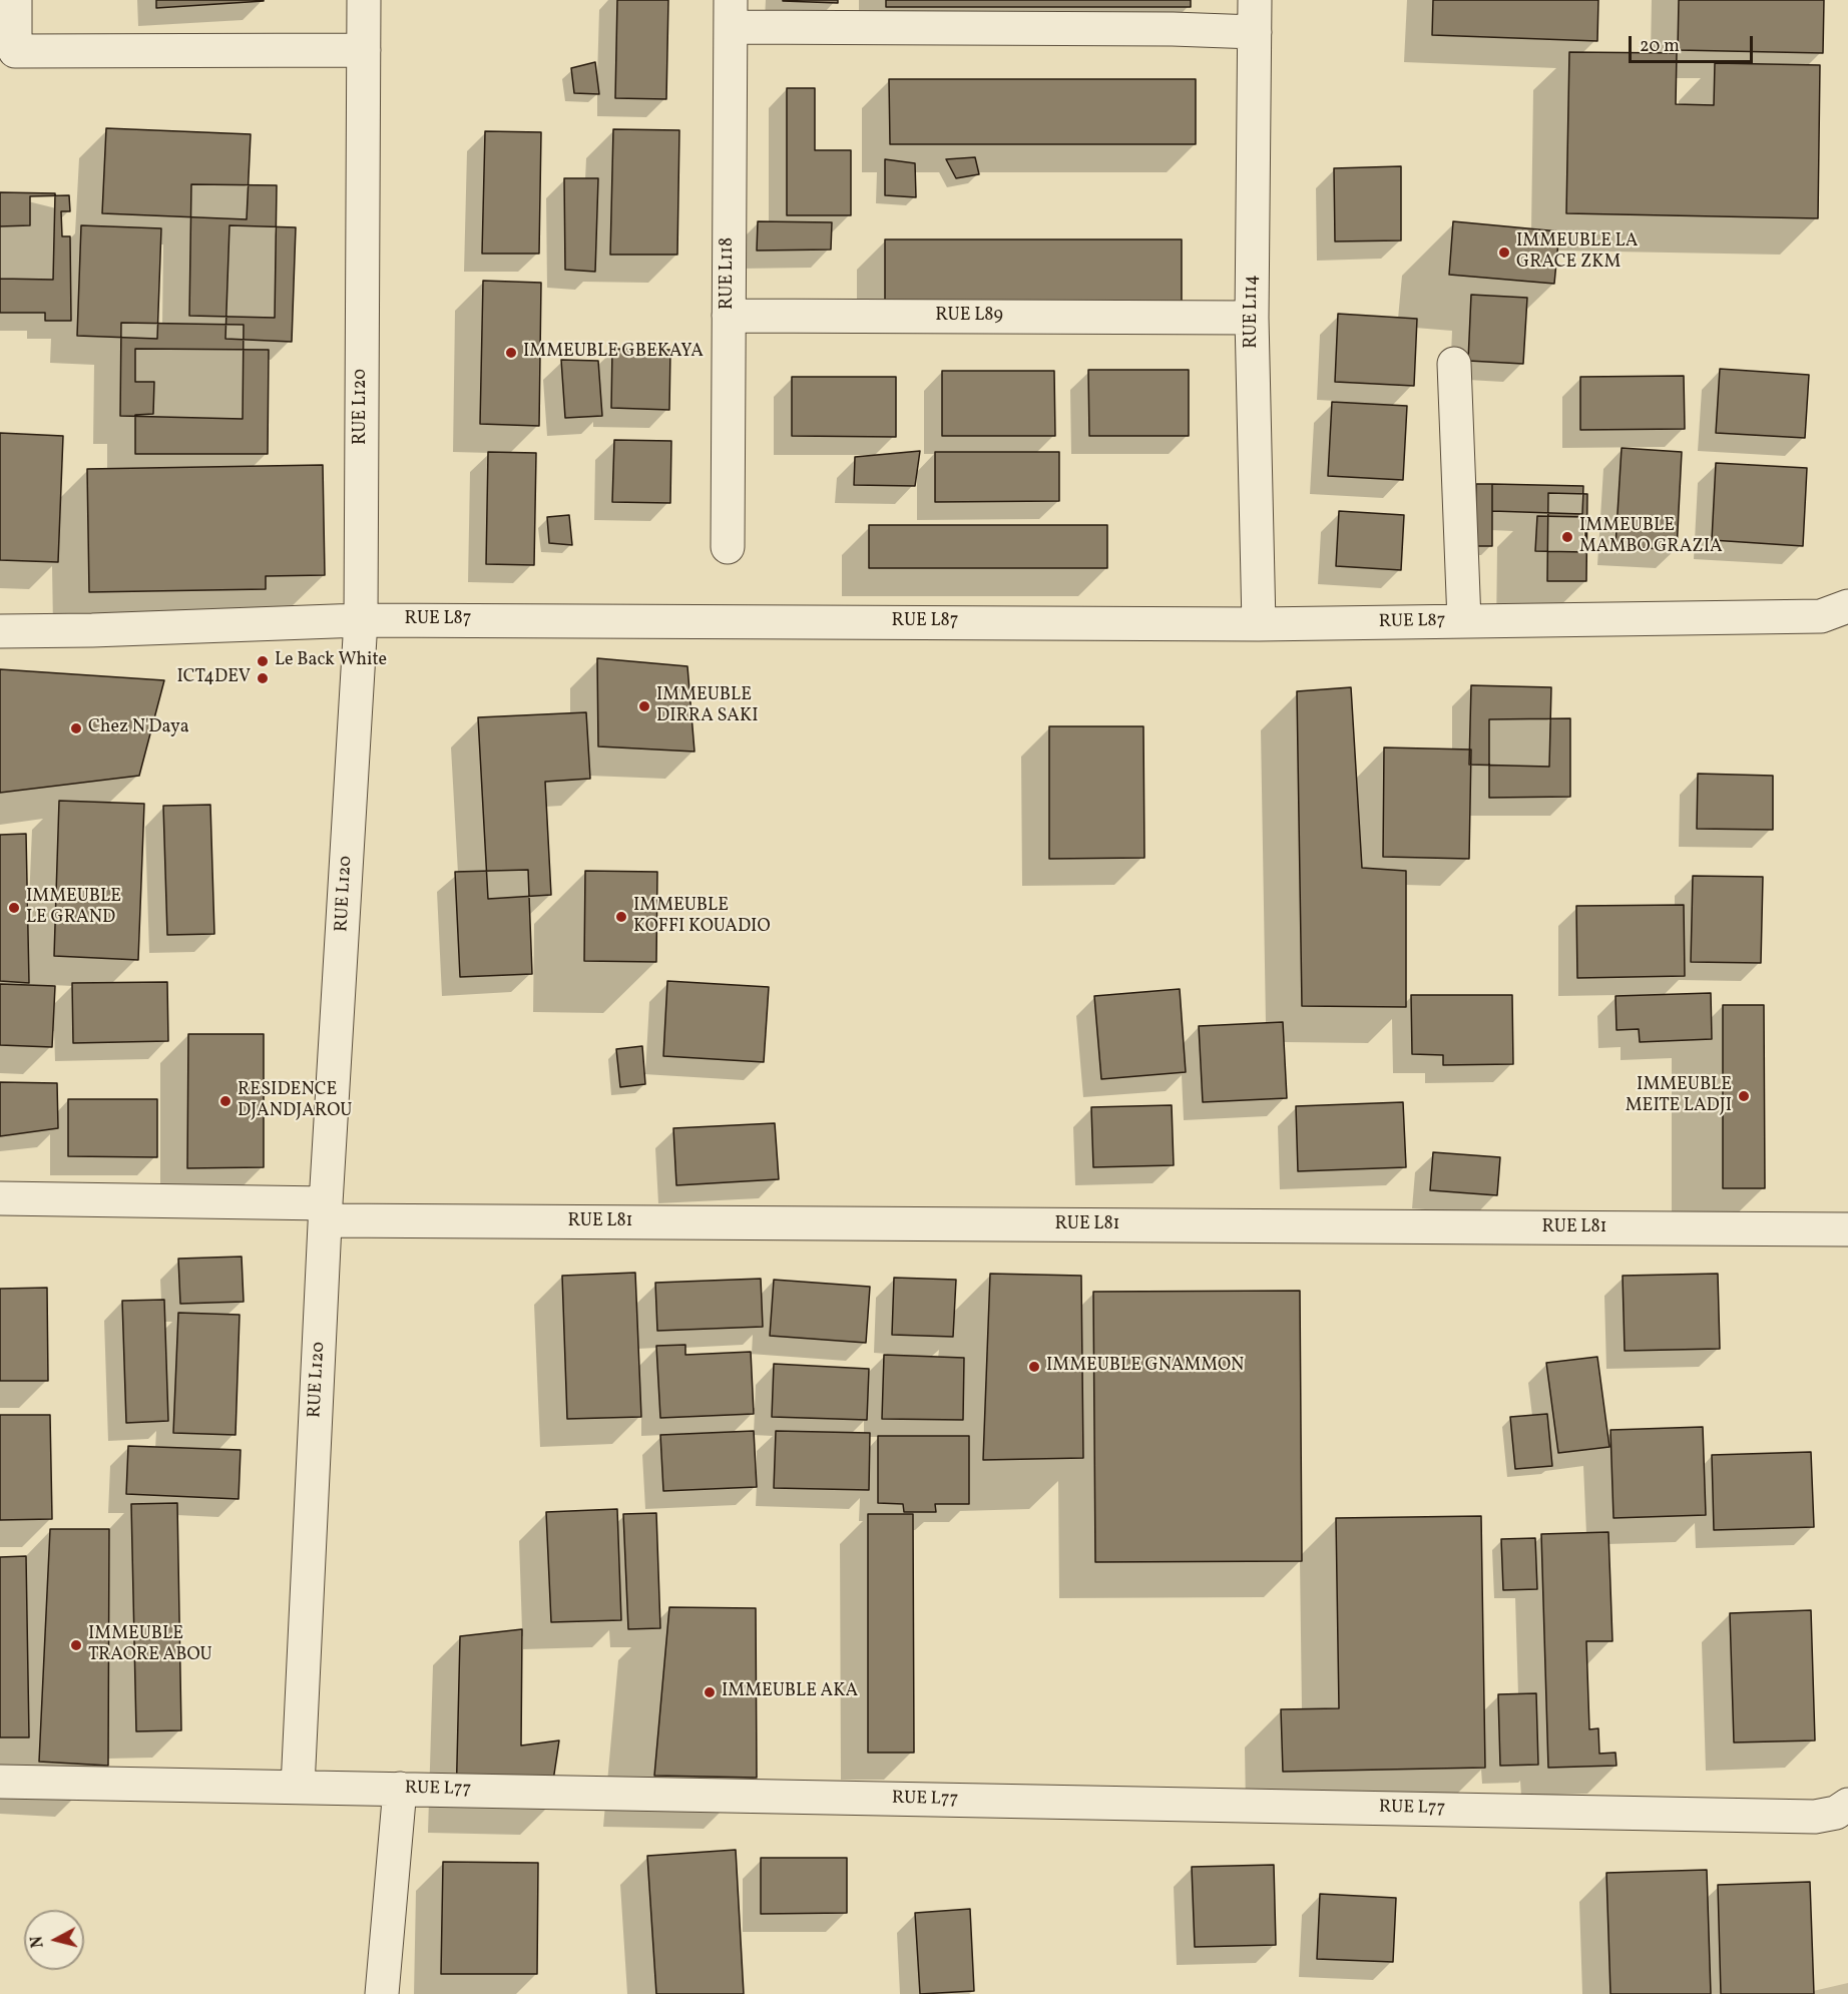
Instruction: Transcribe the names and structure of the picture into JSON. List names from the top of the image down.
{
  "streets": {
    "street": [
      "RUE L118",
      "RUE L114",
      "RUE L89",
      "RUE L120",
      "RUE L87",
      "RUE L81",
      "RUE L77"
    ]
  },
  "crossings": [
    ["RUE L118", "RUE L89"],
    ["RUE L114", "RUE L89"],
    ["RUE L114", "RUE L87"],
    ["RUE L120", "RUE L87"],
    ["RUE L120", "RUE L81"],
    ["RUE L120", "RUE L77"]
  ],
  "places": [
    "IMMEUBLE LA GRACE ZKM",
    "IMMEUBLE GBEKAYA",
    "IMMEUBLE MAMBO GRAZIA",
    "Le Back White",
    "ICT4DEV",
    "IMMEUBLE DIRRA SAKI",
    "Chez N'Daya",
    "IMMEUBLE LE GRAND",
    "IMMEUBLE KOFFI KOUADIO",
    "IMMEUBLE MEITE LADJI",
    "RESIDENCE DJANDJAROU",
    "IMMEUBLE GNAMMON",
    "IMMEUBLE TRAORE ABOU",
    "IMMEUBLE AKA"
  ],
  "scale_bar": "20 m",
  "north": "left"
}
